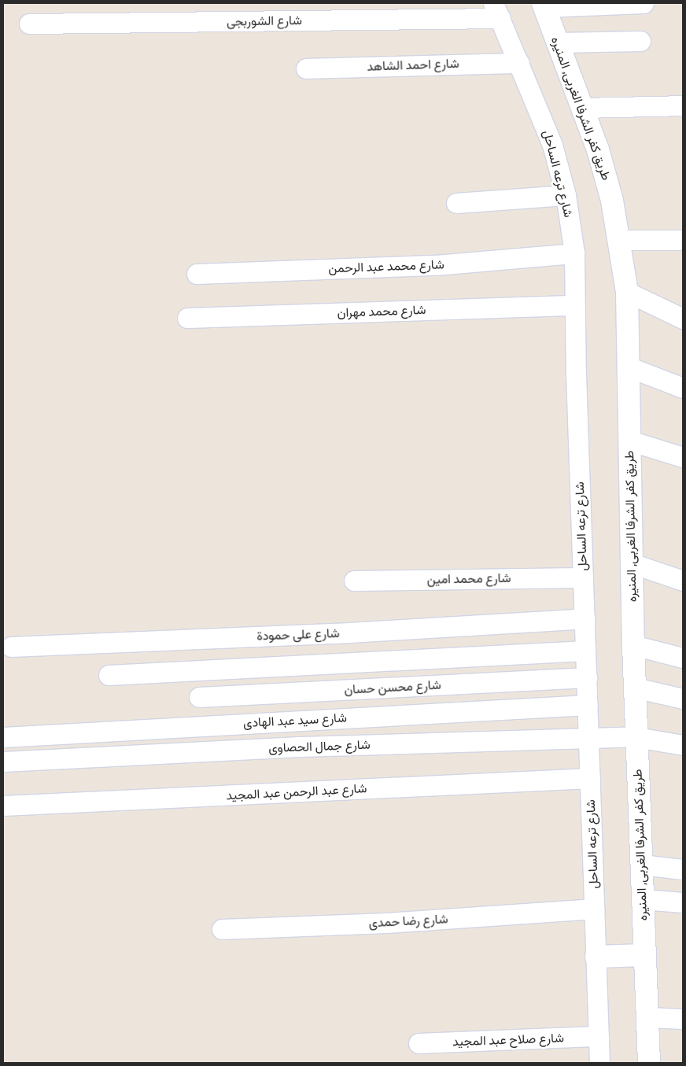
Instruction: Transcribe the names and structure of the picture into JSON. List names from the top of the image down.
{
  "streets": {
    "street": [
      "شارع الشوربجى",
      "شارع احمد الشاهد",
      "طريق كفر الشرفا الغربى, المنيره",
      "شارع ترعه الساحل",
      "شارع محمد عبد الرحمن",
      "شارع محمد مهران",
      "شارع محمد امين",
      "شارع على حمودة",
      "شارع محسن حسان",
      "شارع سيد عبد الهادى",
      "شارع جمال الحصاوى",
      "شارع عبد الرحمن عبد المجيد",
      "شارع رضا حمدى",
      "شارع صلاح عبد المجيد"
    ]
  },
  "crossings": [
    ["شارع الشوربجى", "شارع ترعه الساحل"],
    ["شارع احمد الشاهد", "شارع ترعه الساحل"],
    ["طريق كفر الشرفا الغربى, المنيره", "شارع جمال الحصاوى"],
    ["شارع ترعه الساحل", "شارع محمد عبد الرحمن"],
    ["شارع ترعه الساحل", "شارع محمد مهران"],
    ["شارع ترعه الساحل", "شارع محمد امين"],
    ["شارع ترعه الساحل", "شارع على حمودة"],
    ["شارع ترعه الساحل", "شارع محسن حسان"],
    ["شارع ترعه الساحل", "شارع سيد عبد الهادى"],
    ["شارع ترعه الساحل", "شارع جمال الحصاوى"],
    ["شارع ترعه الساحل", "شارع عبد الرحمن عبد المجيد"],
    ["شارع ترعه الساحل", "شارع رضا حمدى"],
    ["شارع ترعه الساحل", "شارع صلاح عبد المجيد"]
  ]
}
